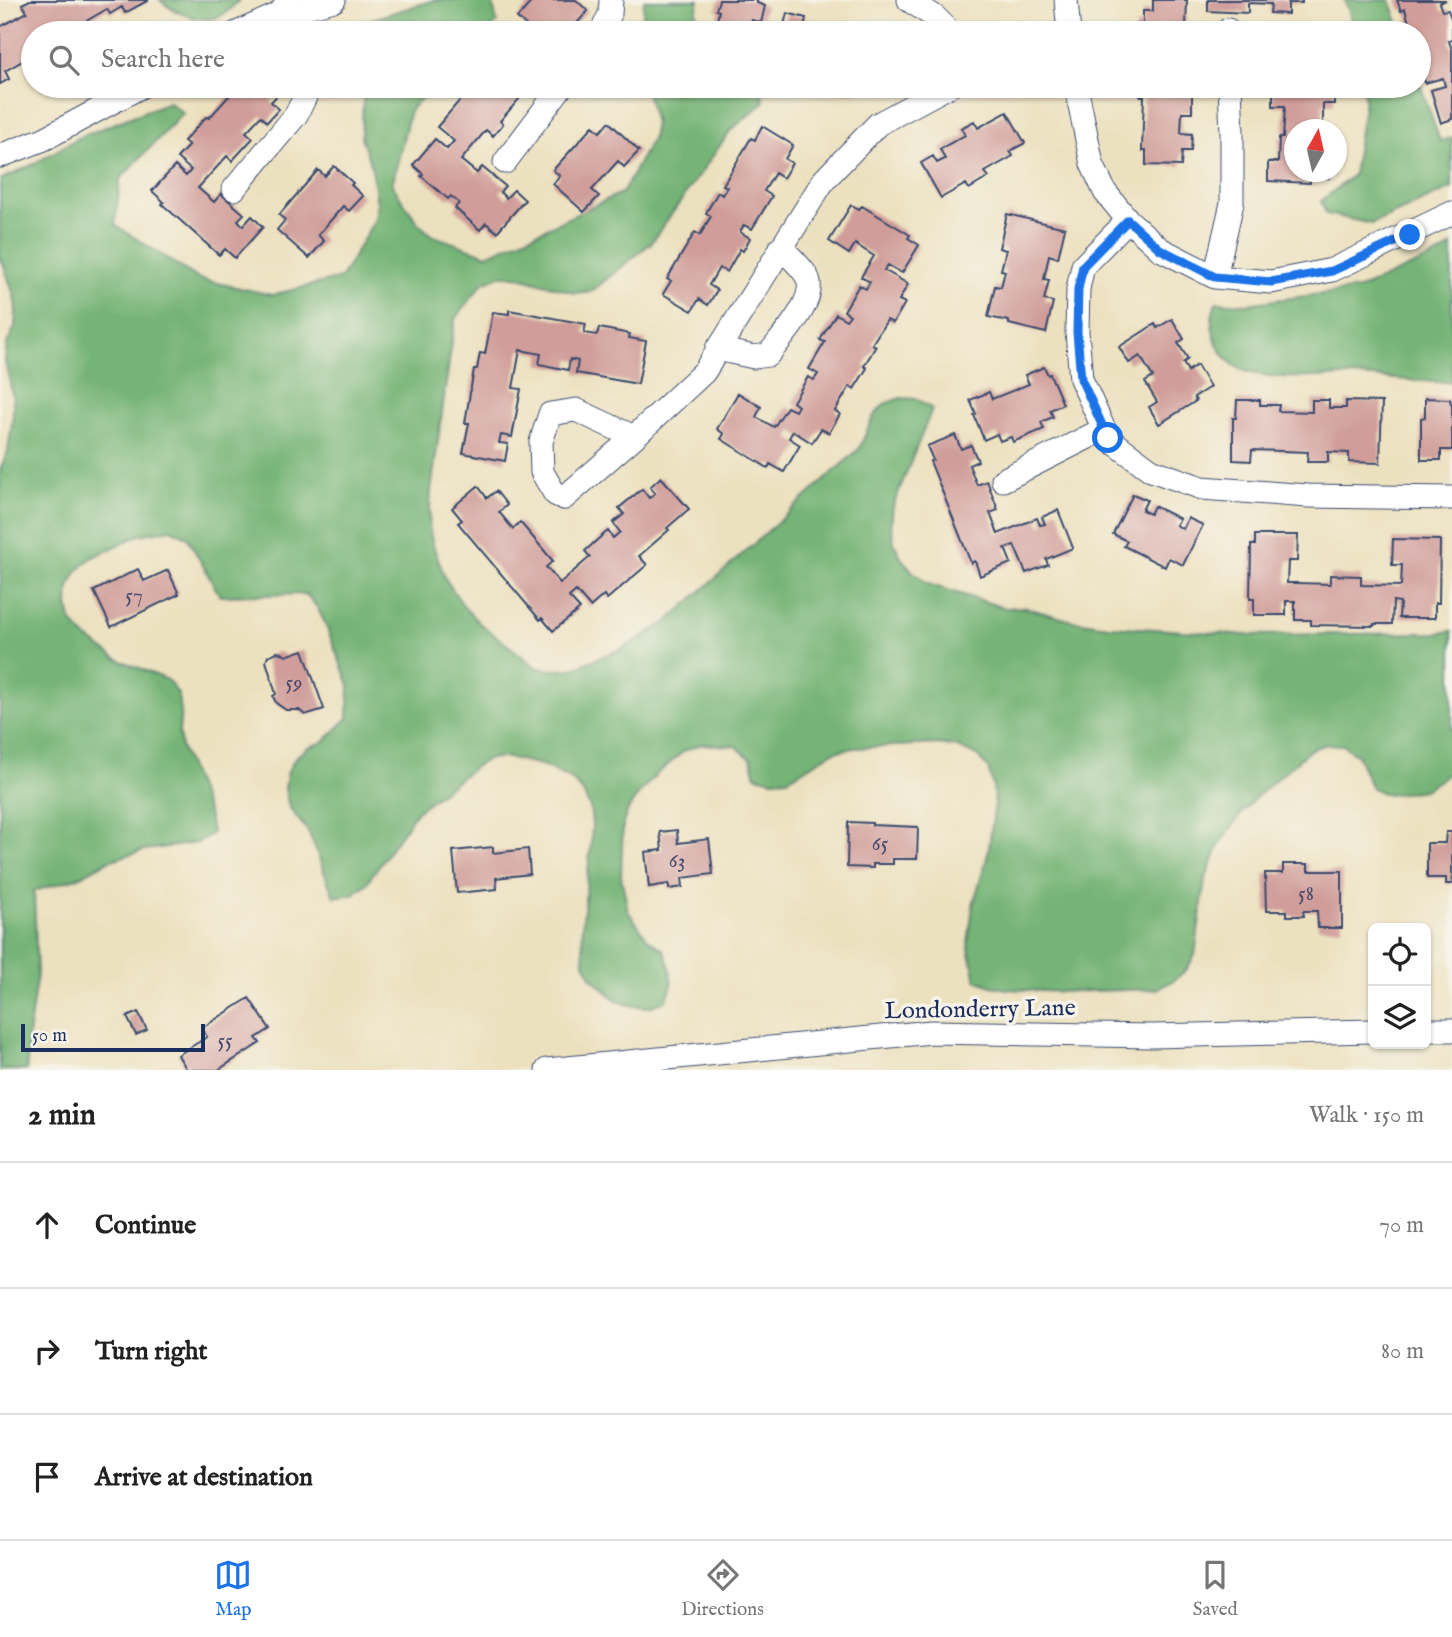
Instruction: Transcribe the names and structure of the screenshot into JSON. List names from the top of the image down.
{
  "streets": {
    "street": ["Londonderry Lane"]
  },
  "house_numbers": [
    "57",
    "59",
    "65",
    "63",
    "58",
    "55"
  ],
  "scale_bar": "50 m",
  "north": "top",
  "page": {
    "search": "Search here",
    "scale": "50 m",
    "heading": ["2 min", "Walk · 150 m"],
    "list": [
      ["Continue", "70 m"],
      ["Turn right", "80 m"],
      "Arrive at destination"
    ],
    "nav": ["Map", "Directions", "Saved"]
  }
}
